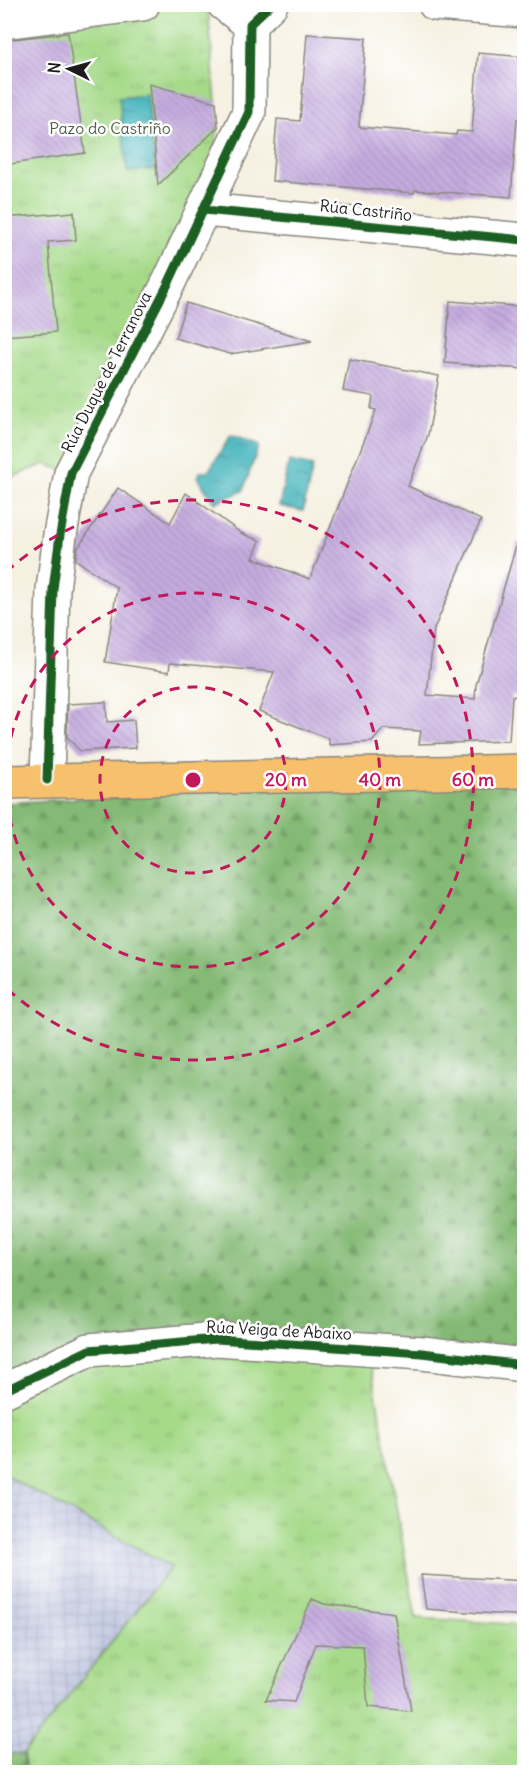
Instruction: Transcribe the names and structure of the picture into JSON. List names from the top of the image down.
{
  "streets": {
    "street": ["Rúa Castriño", "Rúa Duque de Terranova", "Rúa Veiga de Abaixo"]
  },
  "crossings": [
    ["Rúa Castriño", "Rúa Duque de Terranova"]
  ],
  "parks": ["Pazo do Castriño"],
  "north": "left",
  "rings": ["20 m", "40 m", "60 m"]
}
